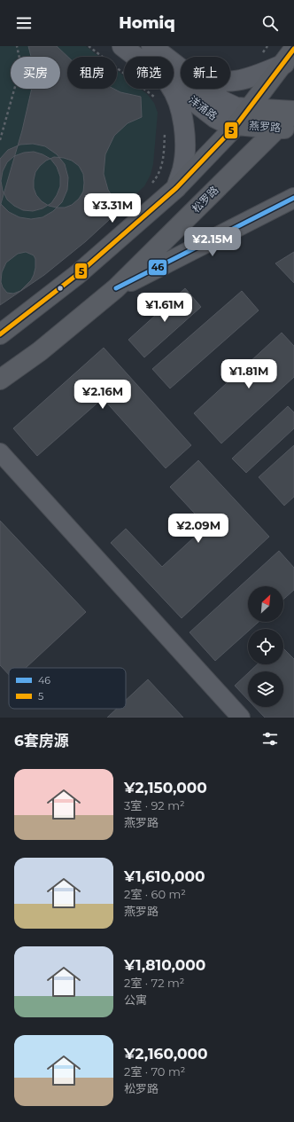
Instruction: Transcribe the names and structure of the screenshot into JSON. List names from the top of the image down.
{
  "streets": {
    "main road": ["燕罗路", "松罗路"],
    "street": ["洋涌路"]
  },
  "crossings": [
    ["洋涌路", "燕罗路"],
    ["燕罗路", "松罗路"]
  ],
  "lines": ["transit line 5", "transit line 46"],
  "legend": ["46", "5"],
  "north": "top right",
  "page": {
    "header": "Homiq",
    "chip": [
      "买房",
      "租房",
      "筛选",
      "新上"
    ],
    "price": [
      "¥3.31M",
      "¥2.15M",
      "¥1.61M",
      "¥1.81M",
      "¥2.16M",
      "¥2.09M"
    ],
    "heading": "6套房源",
    "list": [
      {
        "name": "¥2,150,000",
        "note": "3室 · 92 m² · 燕罗路"
      },
      {
        "name": "¥1,610,000",
        "note": "2室 · 60 m² · 燕罗路"
      },
      {
        "name": "¥1,810,000",
        "note": "2室 · 72 m² · 公寓"
      },
      {
        "name": "¥2,160,000",
        "note": "2室 · 70 m² · 松罗路"
      }
    ]
  }
}
